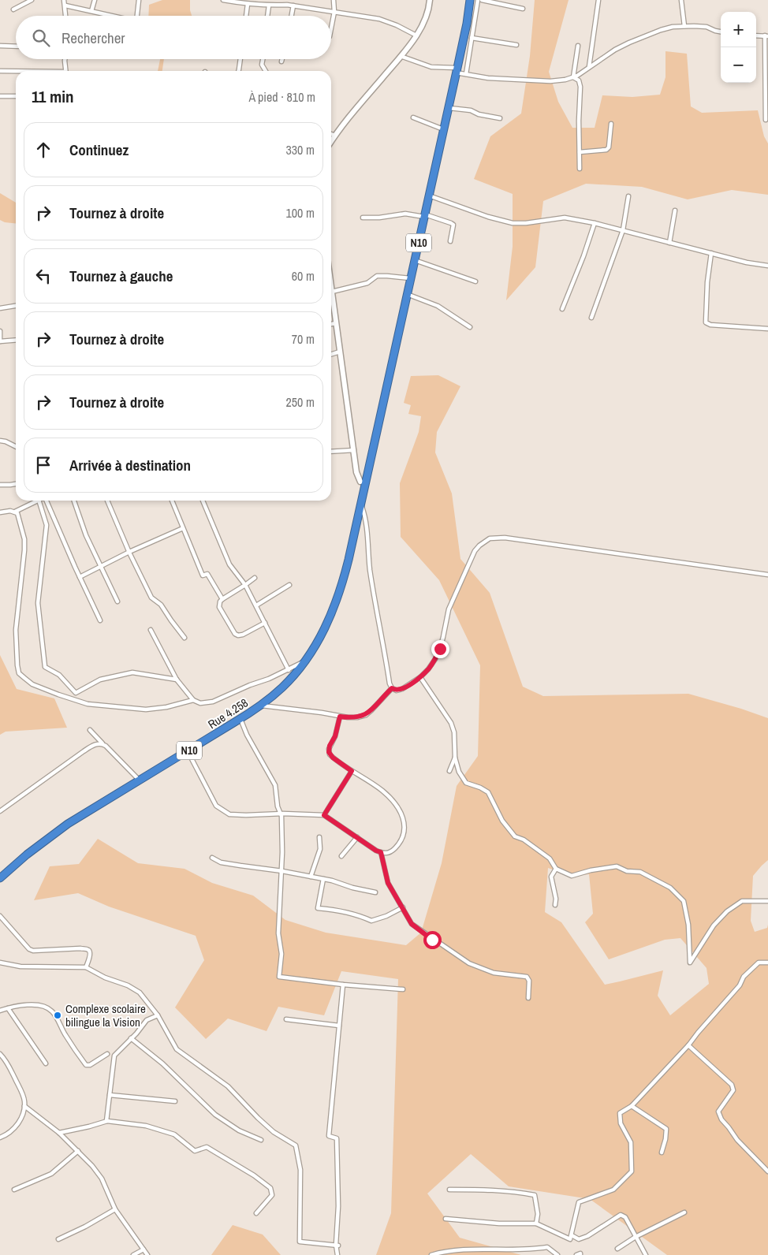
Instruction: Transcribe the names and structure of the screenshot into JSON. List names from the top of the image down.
{
  "streets": {
    "highway": ["N10", "Rue 4.258"]
  },
  "crossings": [
    ["N10", "Rue 4.258"]
  ],
  "places": ["Complexe scolaire bilingue la Vision"],
  "page": {
    "map_buttons": ["+", "−"],
    "search": "Rechercher",
    "heading": ["11 min", "À pied · 810 m"],
    "list": [
      ["Continuez", "330 m"],
      ["Tournez à droite", "100 m"],
      ["Tournez à gauche", "60 m"],
      ["Tournez à droite", "70 m"],
      ["Tournez à droite", "250 m"],
      "Arrivée à destination"
    ]
  }
}
